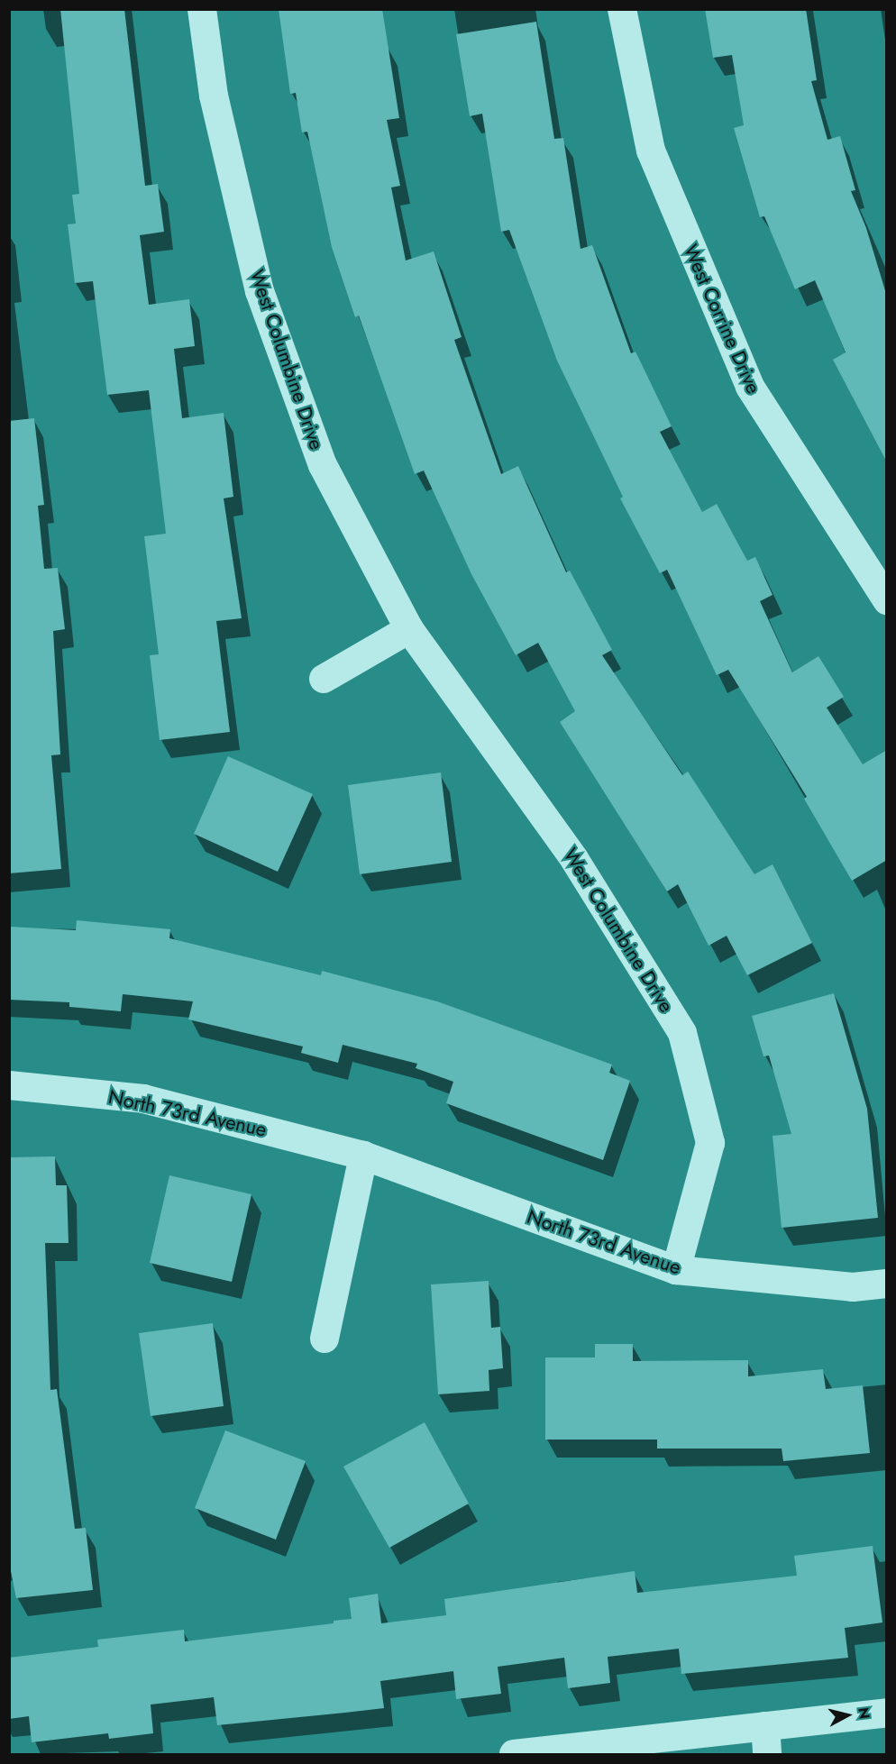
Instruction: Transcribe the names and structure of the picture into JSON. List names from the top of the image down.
{
  "streets": {
    "street": ["West Corrine Drive", "West Columbine Drive", "North 73rd Avenue"]
  },
  "crossings": [
    ["West Columbine Drive", "North 73rd Avenue"]
  ],
  "north": "right"
}
